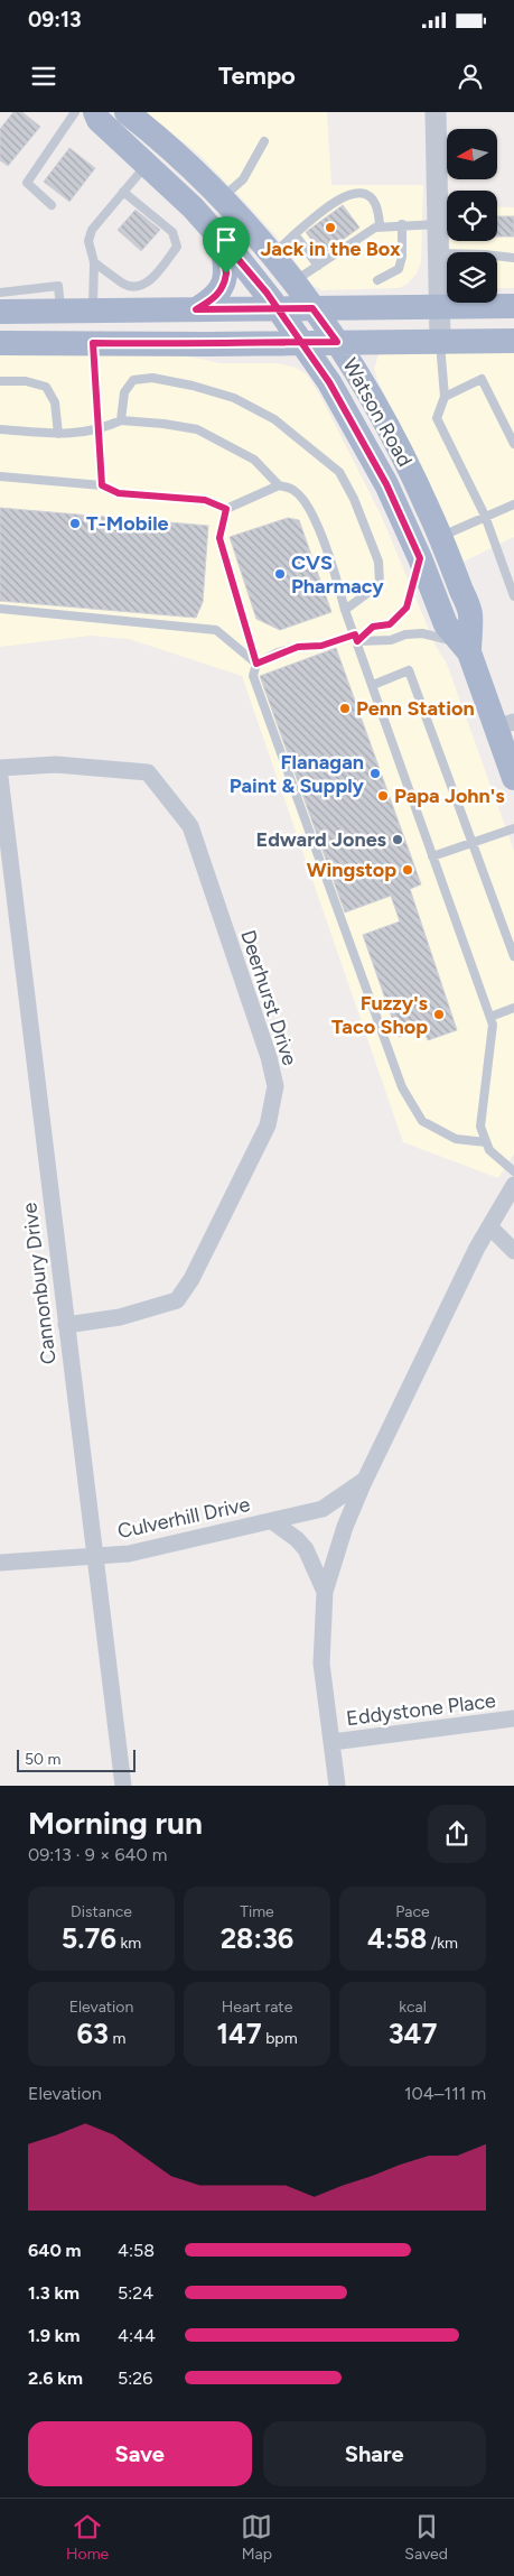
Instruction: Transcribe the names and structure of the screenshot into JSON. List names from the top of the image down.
{
  "streets": {
    "main road": ["Watson Road"],
    "street": [
      "Deerhurst Drive",
      "Cannonbury Drive",
      "Culverhill Drive",
      "Eddystone Place"
    ]
  },
  "crossings": [
    ["Deerhurst Drive", "Cannonbury Drive"],
    ["Cannonbury Drive", "Culverhill Drive"]
  ],
  "places": [
    "Jack in the Box",
    "T-Mobile",
    "CVS Pharmacy",
    "Penn Station",
    "Flanagan Paint & Supply",
    "Papa John's",
    "Edward Jones",
    "Wingstop",
    "Fuzzy's Taco Shop"
  ],
  "scale_bar": "50 m",
  "north": "left",
  "page": {
    "status": "09:13",
    "header": "Tempo",
    "scale": "50 m",
    "heading": ["Morning run", "09:13 · 9 × 640 m"],
    "stats": [
      ["Distance", "5.76 km"],
      ["Time", "28:36"],
      ["Pace", "4:58 /km"],
      ["Elevation", "63 m"],
      ["Heart rate", "147 bpm"],
      ["kcal", "347"]
    ],
    "chart": ["Elevation", "104–111 m"],
    "list": [
      {
        "name": "640 m",
        "note": "4:58"
      },
      {
        "name": "1.3 km",
        "note": "5:24"
      },
      {
        "name": "1.9 km",
        "note": "4:44"
      },
      {
        "name": "2.6 km",
        "note": "5:26"
      }
    ],
    "buttons": ["Save", "Share"],
    "tabs": ["Home", "Map", "Saved"]
  }
}
